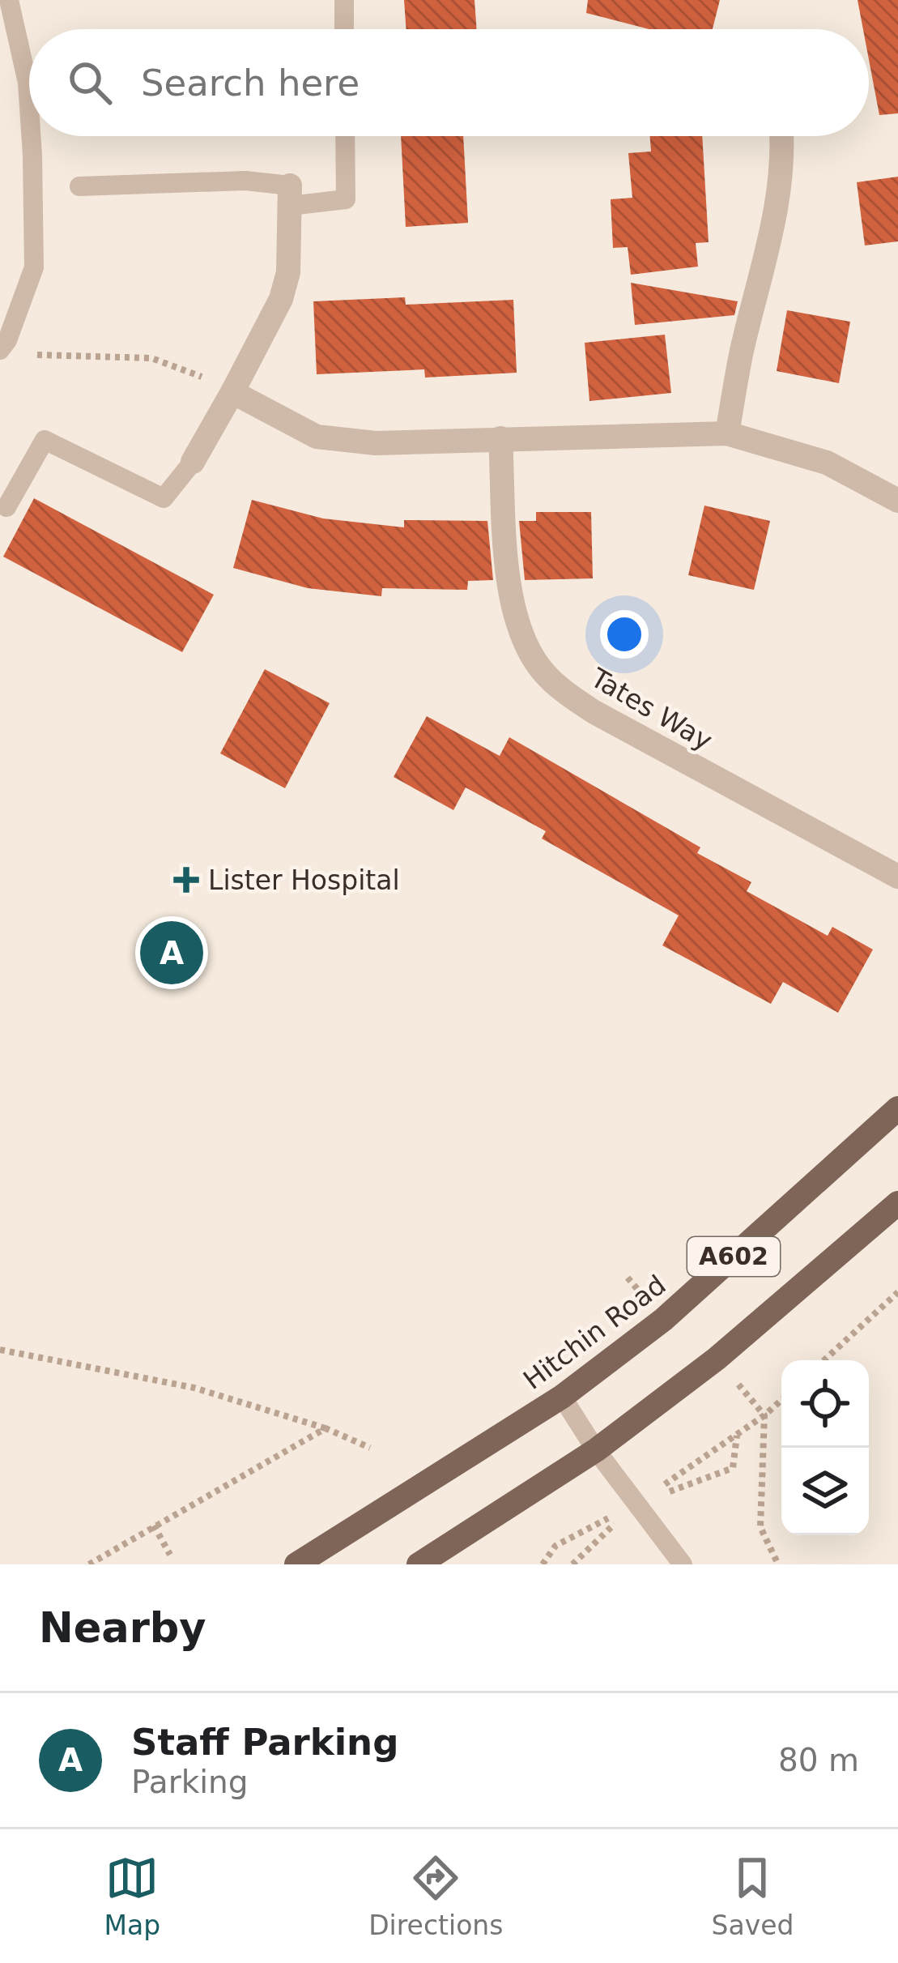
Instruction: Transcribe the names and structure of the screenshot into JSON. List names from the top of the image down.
{
  "streets": {
    "main road": ["A602", "Hitchin Road"],
    "street": ["Tates Way"]
  },
  "places": {
    "health": ["Lister Hospital"]
  },
  "page": {
    "search": "Search here",
    "pins": "A",
    "heading": "Nearby",
    "list": [
      {
        "mark": "A",
        "name": "Staff Parking",
        "note": "Parking",
        "value": "80 m"
      }
    ],
    "nav": ["Map", "Directions", "Saved"]
  }
}
